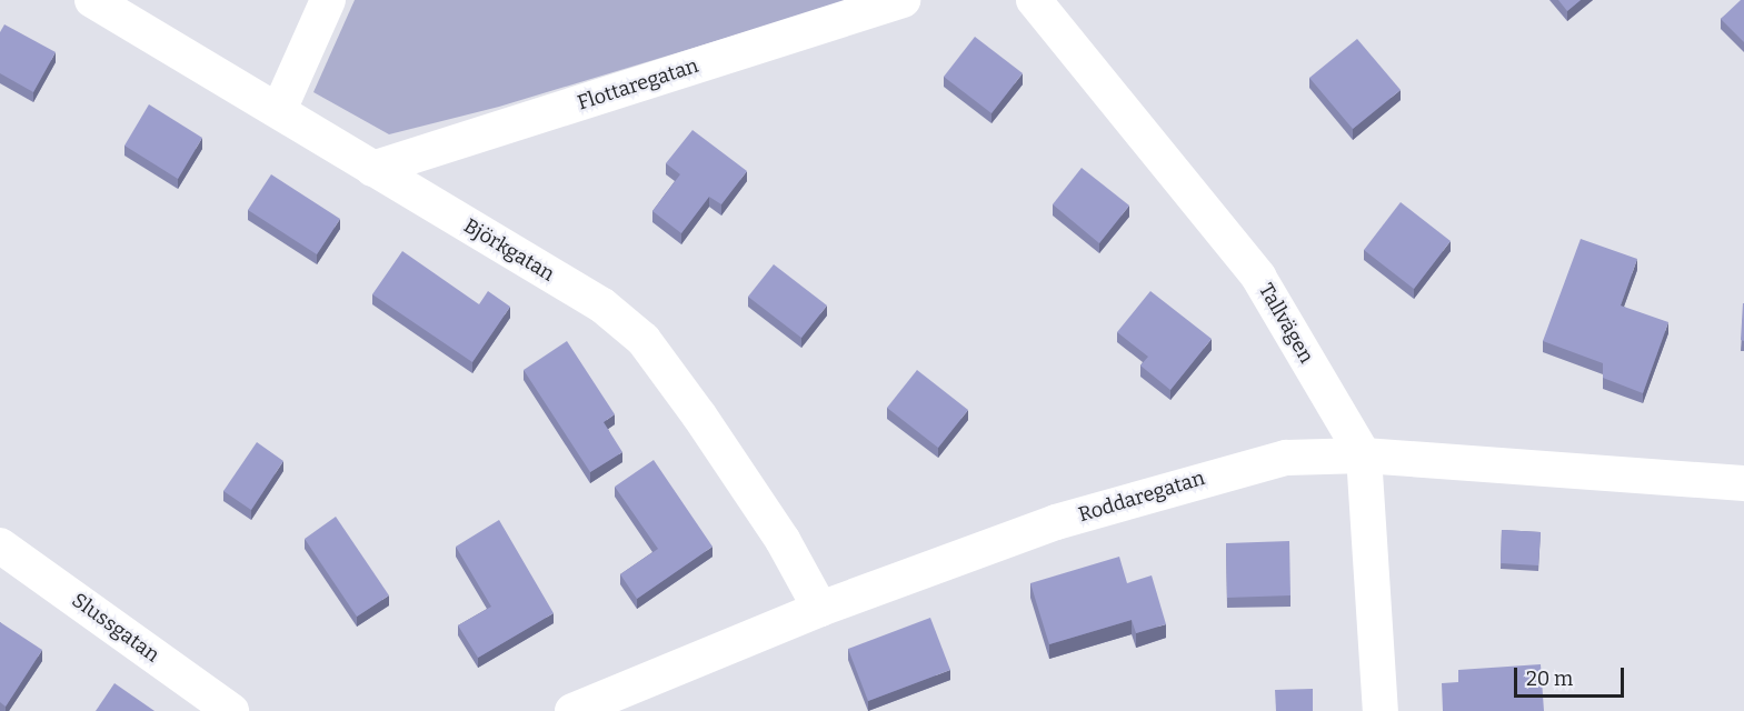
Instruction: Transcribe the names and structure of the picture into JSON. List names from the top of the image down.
{
  "streets": {
    "street": [
      "Flottaregatan",
      "Björkgatan",
      "Tallvägen",
      "Roddaregatan",
      "Slussgatan"
    ]
  },
  "crossings": [
    ["Flottaregatan", "Björkgatan"],
    ["Björkgatan", "Roddaregatan"],
    ["Tallvägen", "Roddaregatan"]
  ],
  "scale_bar": "20 m"
}
